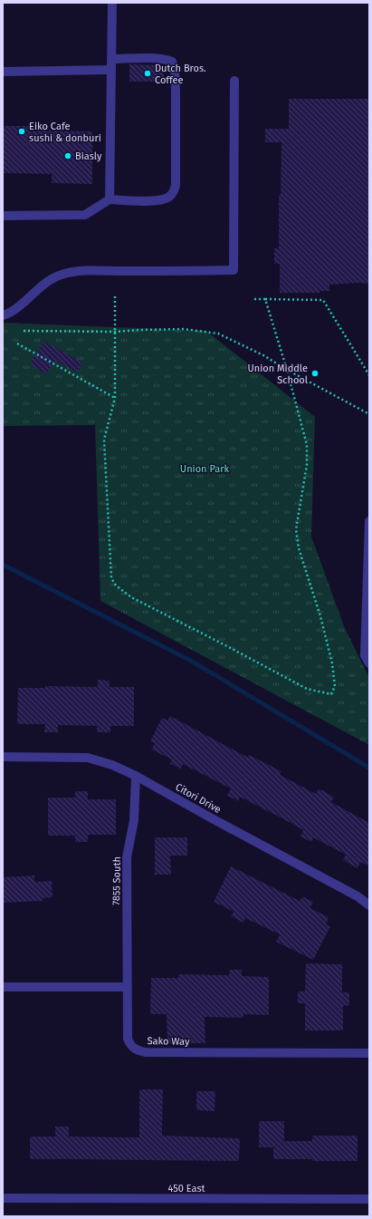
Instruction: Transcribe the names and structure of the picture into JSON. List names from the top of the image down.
{
  "streets": {
    "street": [
      "Citori Drive",
      "7855 South",
      "Sako Way",
      "450 East"
    ]
  },
  "crossings": [
    ["Citori Drive", "7855 South"],
    ["7855 South", "Sako Way"]
  ],
  "parks": ["Union Park"],
  "places": [
    "Dutch Bros. Coffee",
    "Eiko Cafe sushi & donburi",
    "Biasly",
    "Union Middle School"
  ]
}
